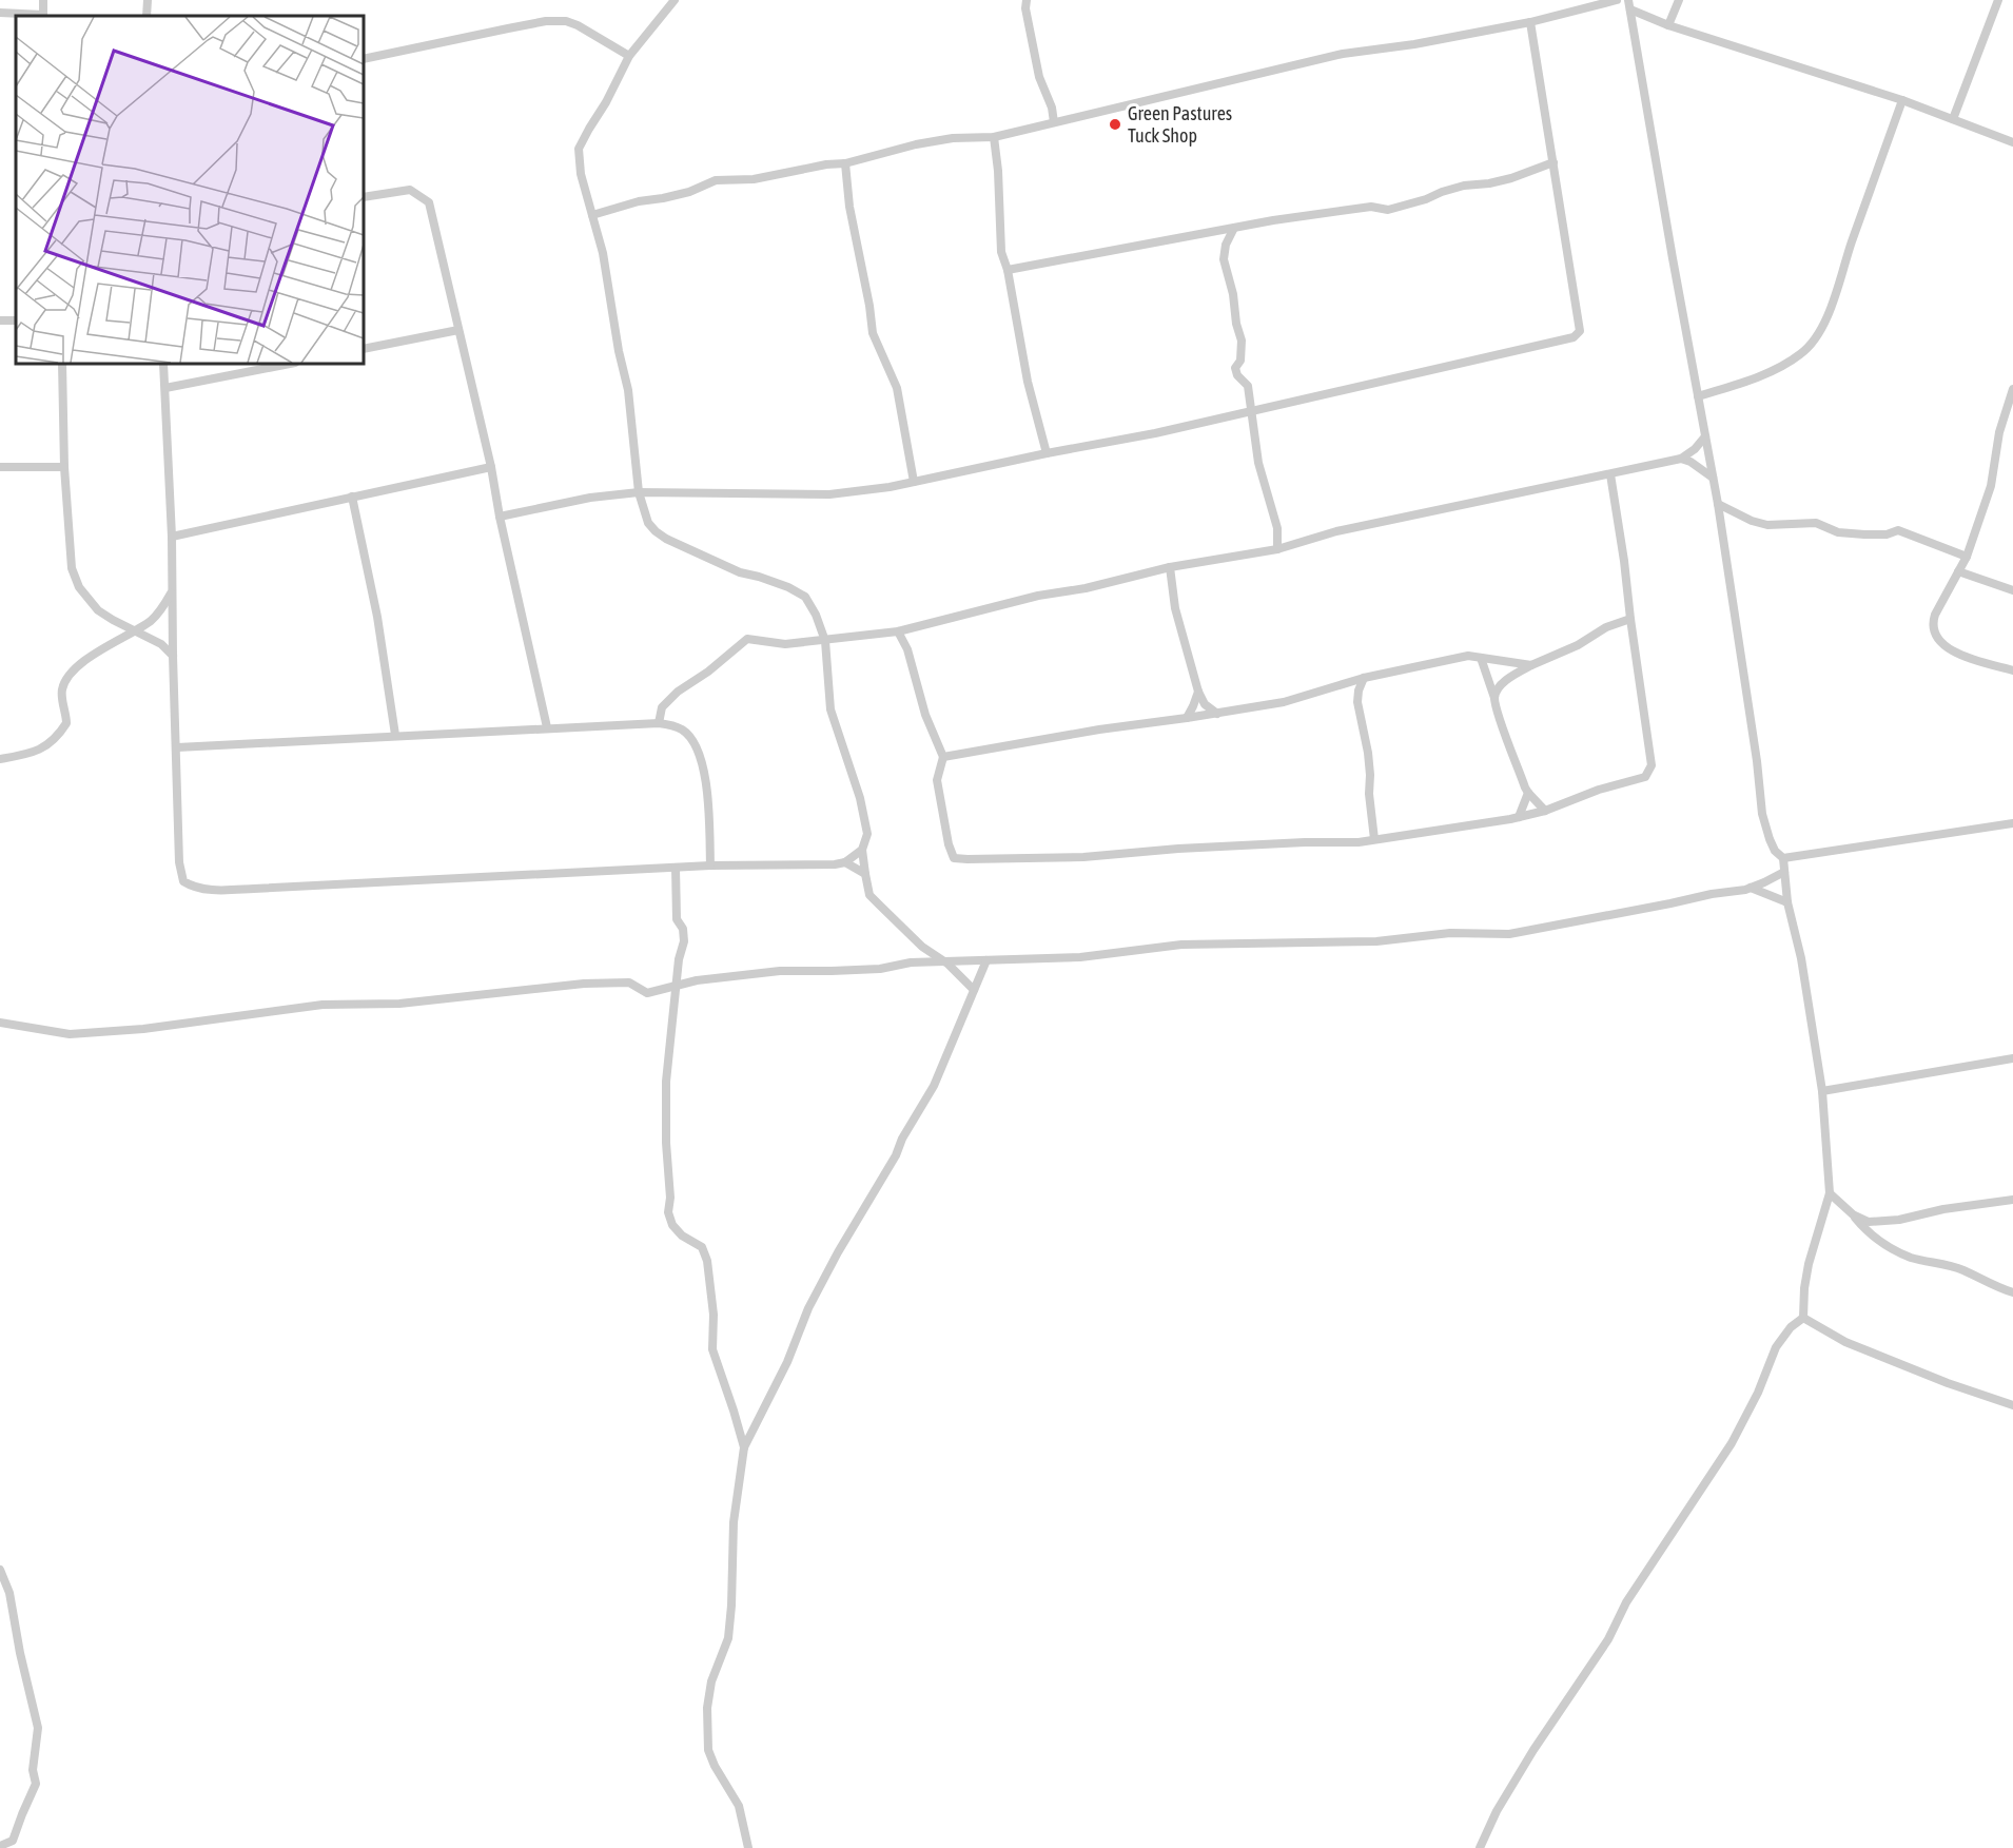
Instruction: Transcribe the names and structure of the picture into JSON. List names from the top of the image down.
{
  "places": ["Green Pastures Tuck Shop"]
}
